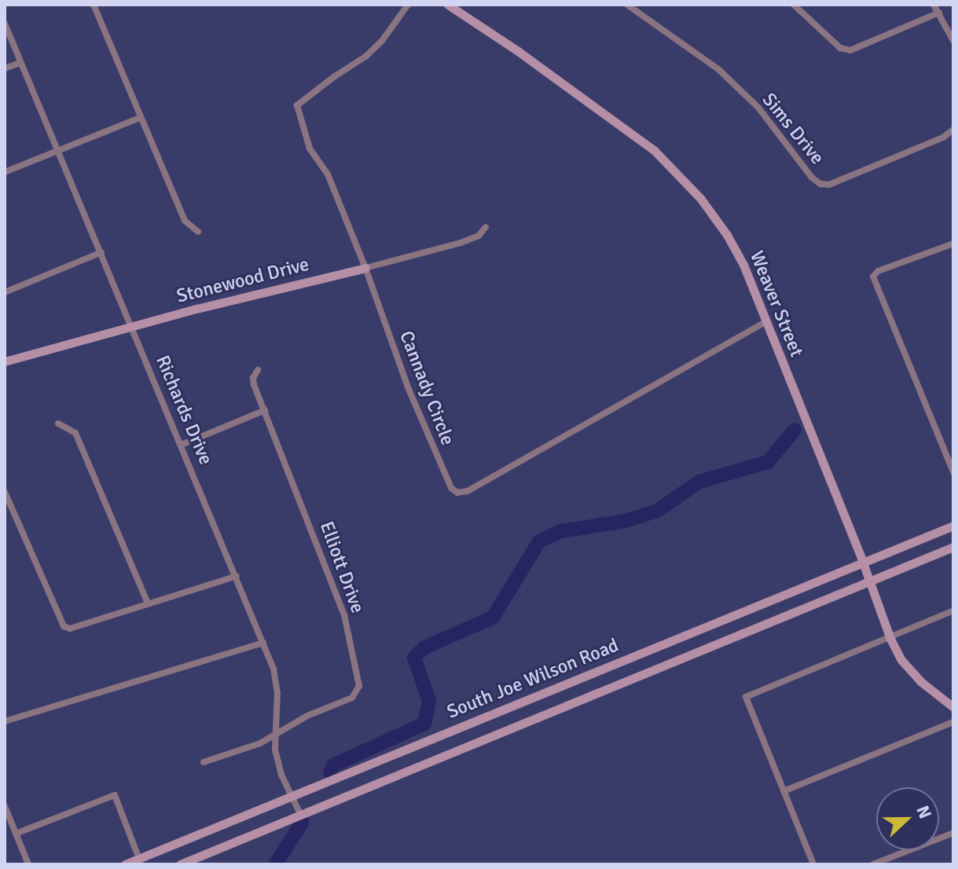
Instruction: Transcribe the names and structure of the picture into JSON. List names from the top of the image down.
{
  "streets": {
    "main road": ["Stonewood Drive", "Weaver Street", "South Joe Wilson Road"],
    "street": [
      "Sims Drive",
      "Cannady Circle",
      "Richards Drive",
      "Elliott Drive"
    ]
  },
  "crossings": [
    ["Stonewood Drive", "Cannady Circle"],
    ["Stonewood Drive", "Richards Drive"],
    ["Weaver Street", "Cannady Circle"],
    ["Weaver Street", "South Joe Wilson Road"],
    ["Richards Drive", "Elliott Drive"],
    ["Richards Drive", "South Joe Wilson Road"]
  ],
  "north": "right"
}
